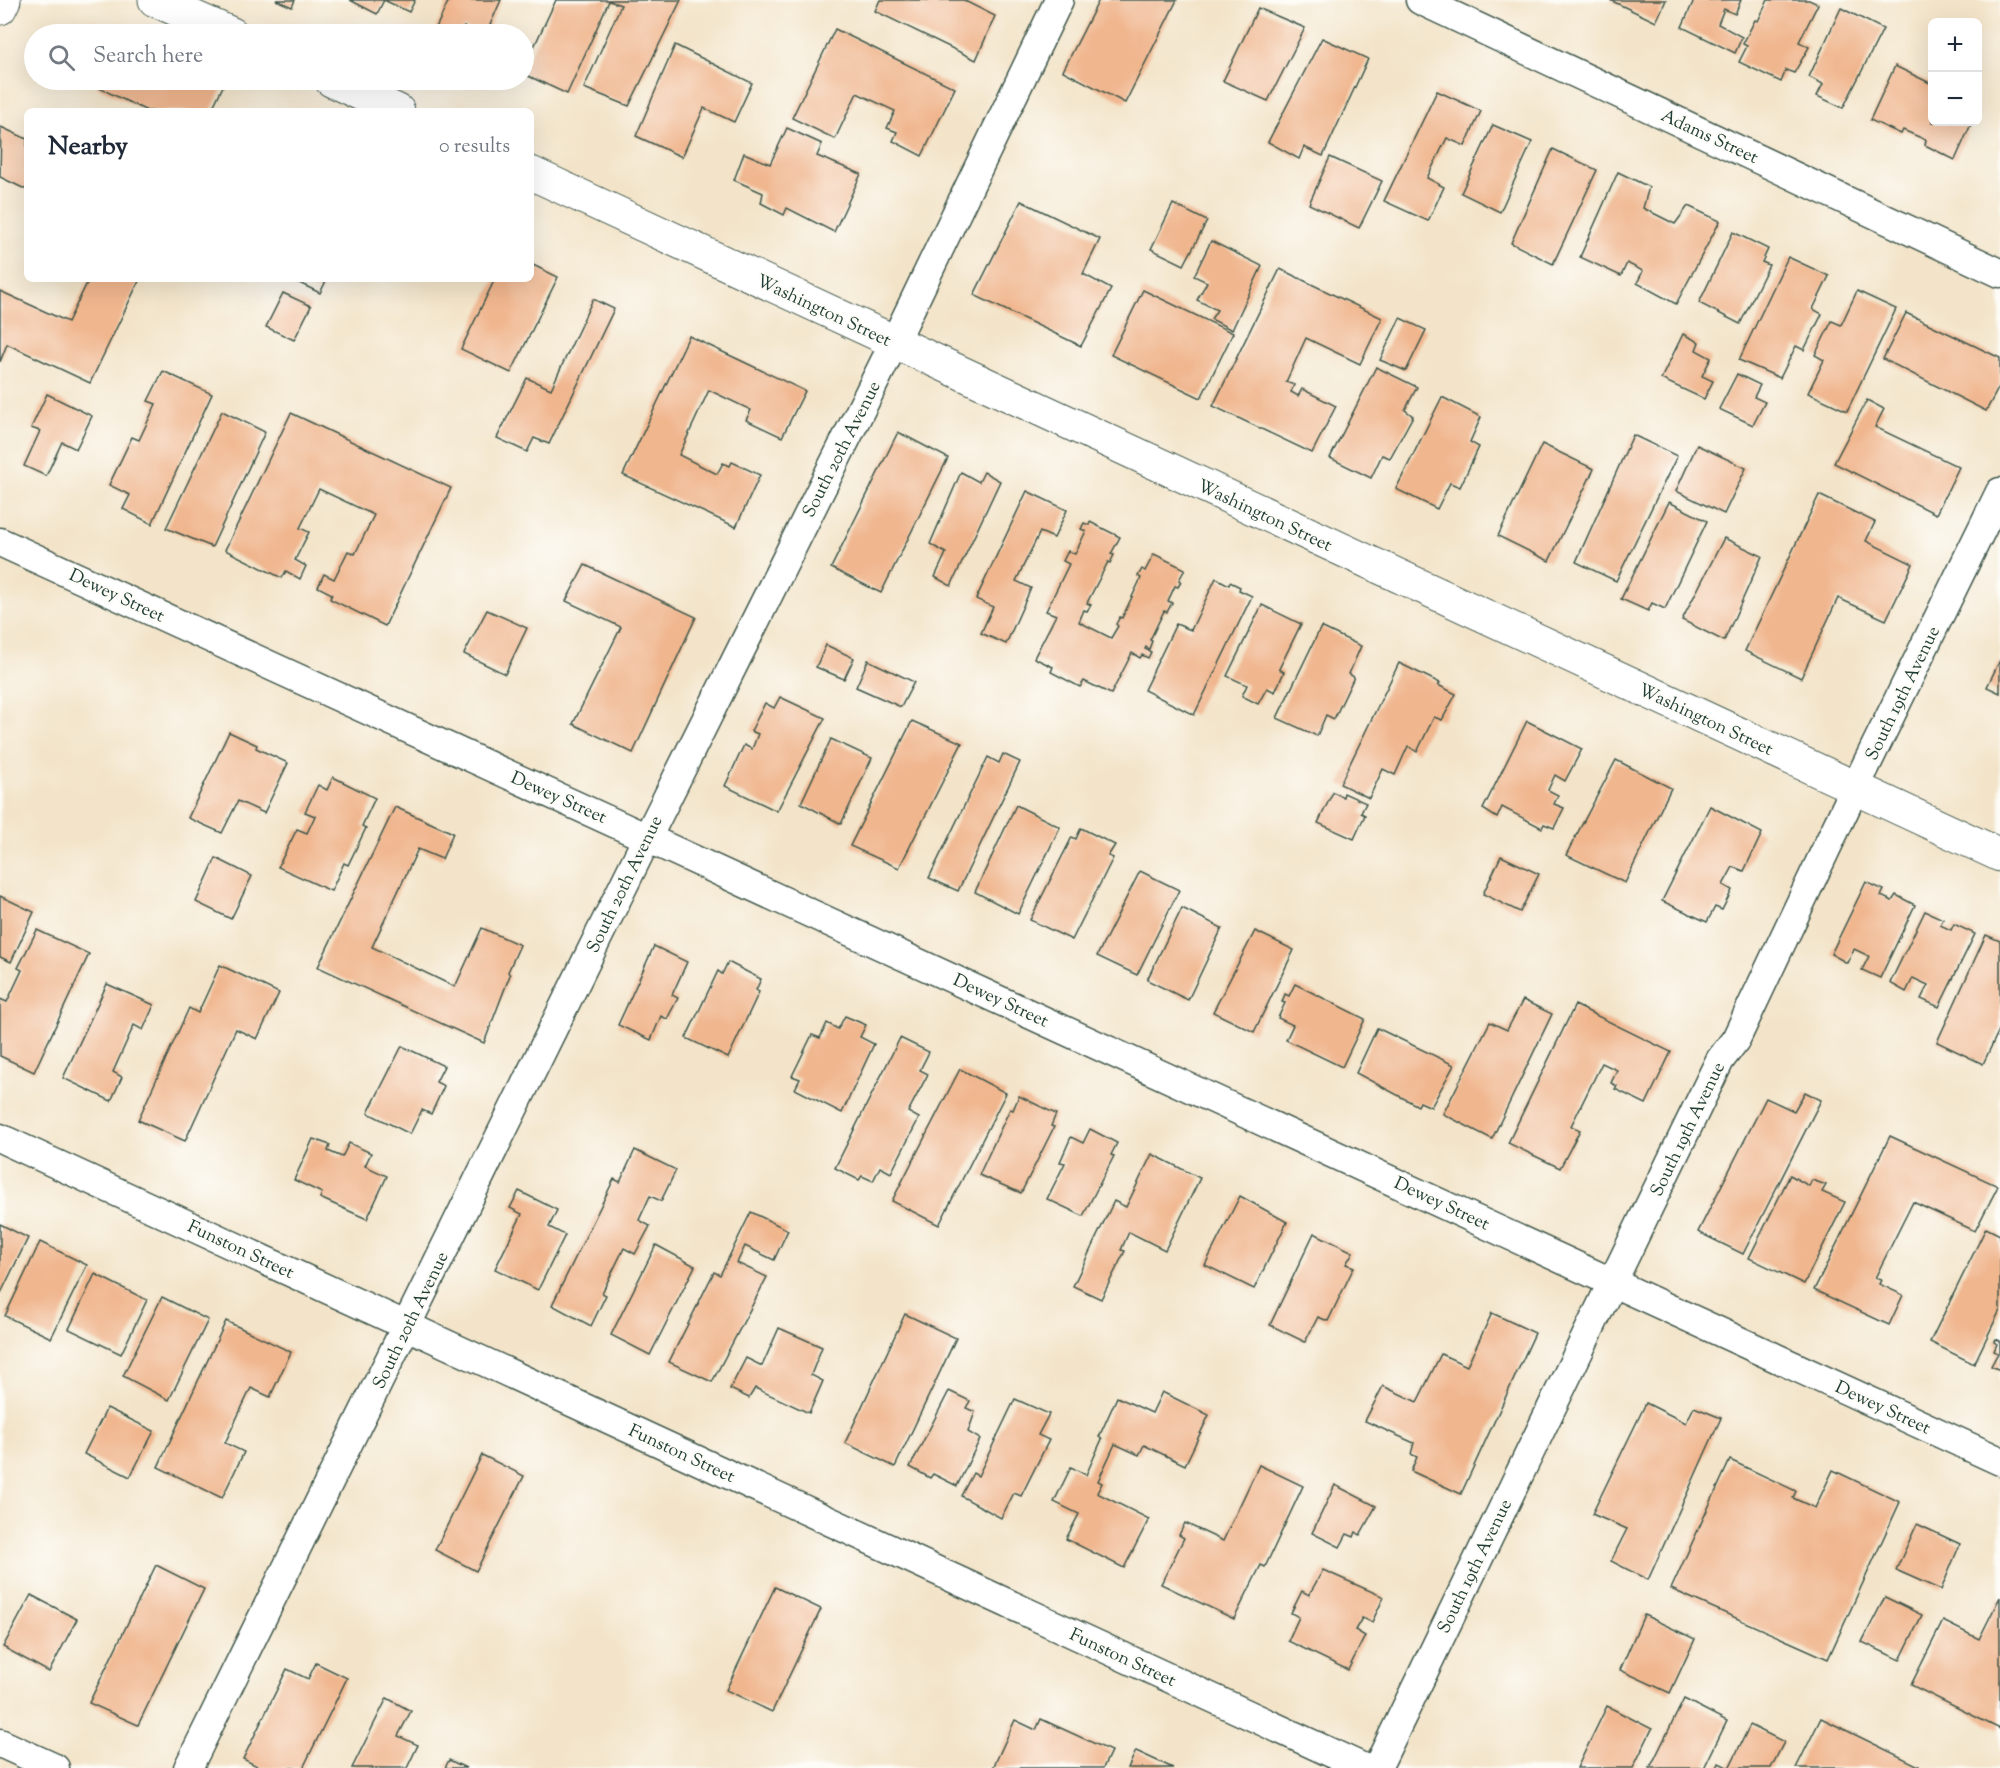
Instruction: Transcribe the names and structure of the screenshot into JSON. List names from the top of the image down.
{
  "streets": {
    "street": [
      "Adams Street",
      "Washington Street",
      "South 20th Avenue",
      "Dewey Street",
      "South 19th Avenue",
      "Funston Street"
    ]
  },
  "crossings": [
    ["Washington Street", "South 20th Avenue"],
    ["Washington Street", "South 19th Avenue"],
    ["South 20th Avenue", "Dewey Street"],
    ["South 20th Avenue", "Funston Street"],
    ["Dewey Street", "South 19th Avenue"]
  ],
  "page": {
    "map_buttons": ["+", "−"],
    "search": "Search here",
    "heading": ["Nearby", "0 results"]
  }
}
